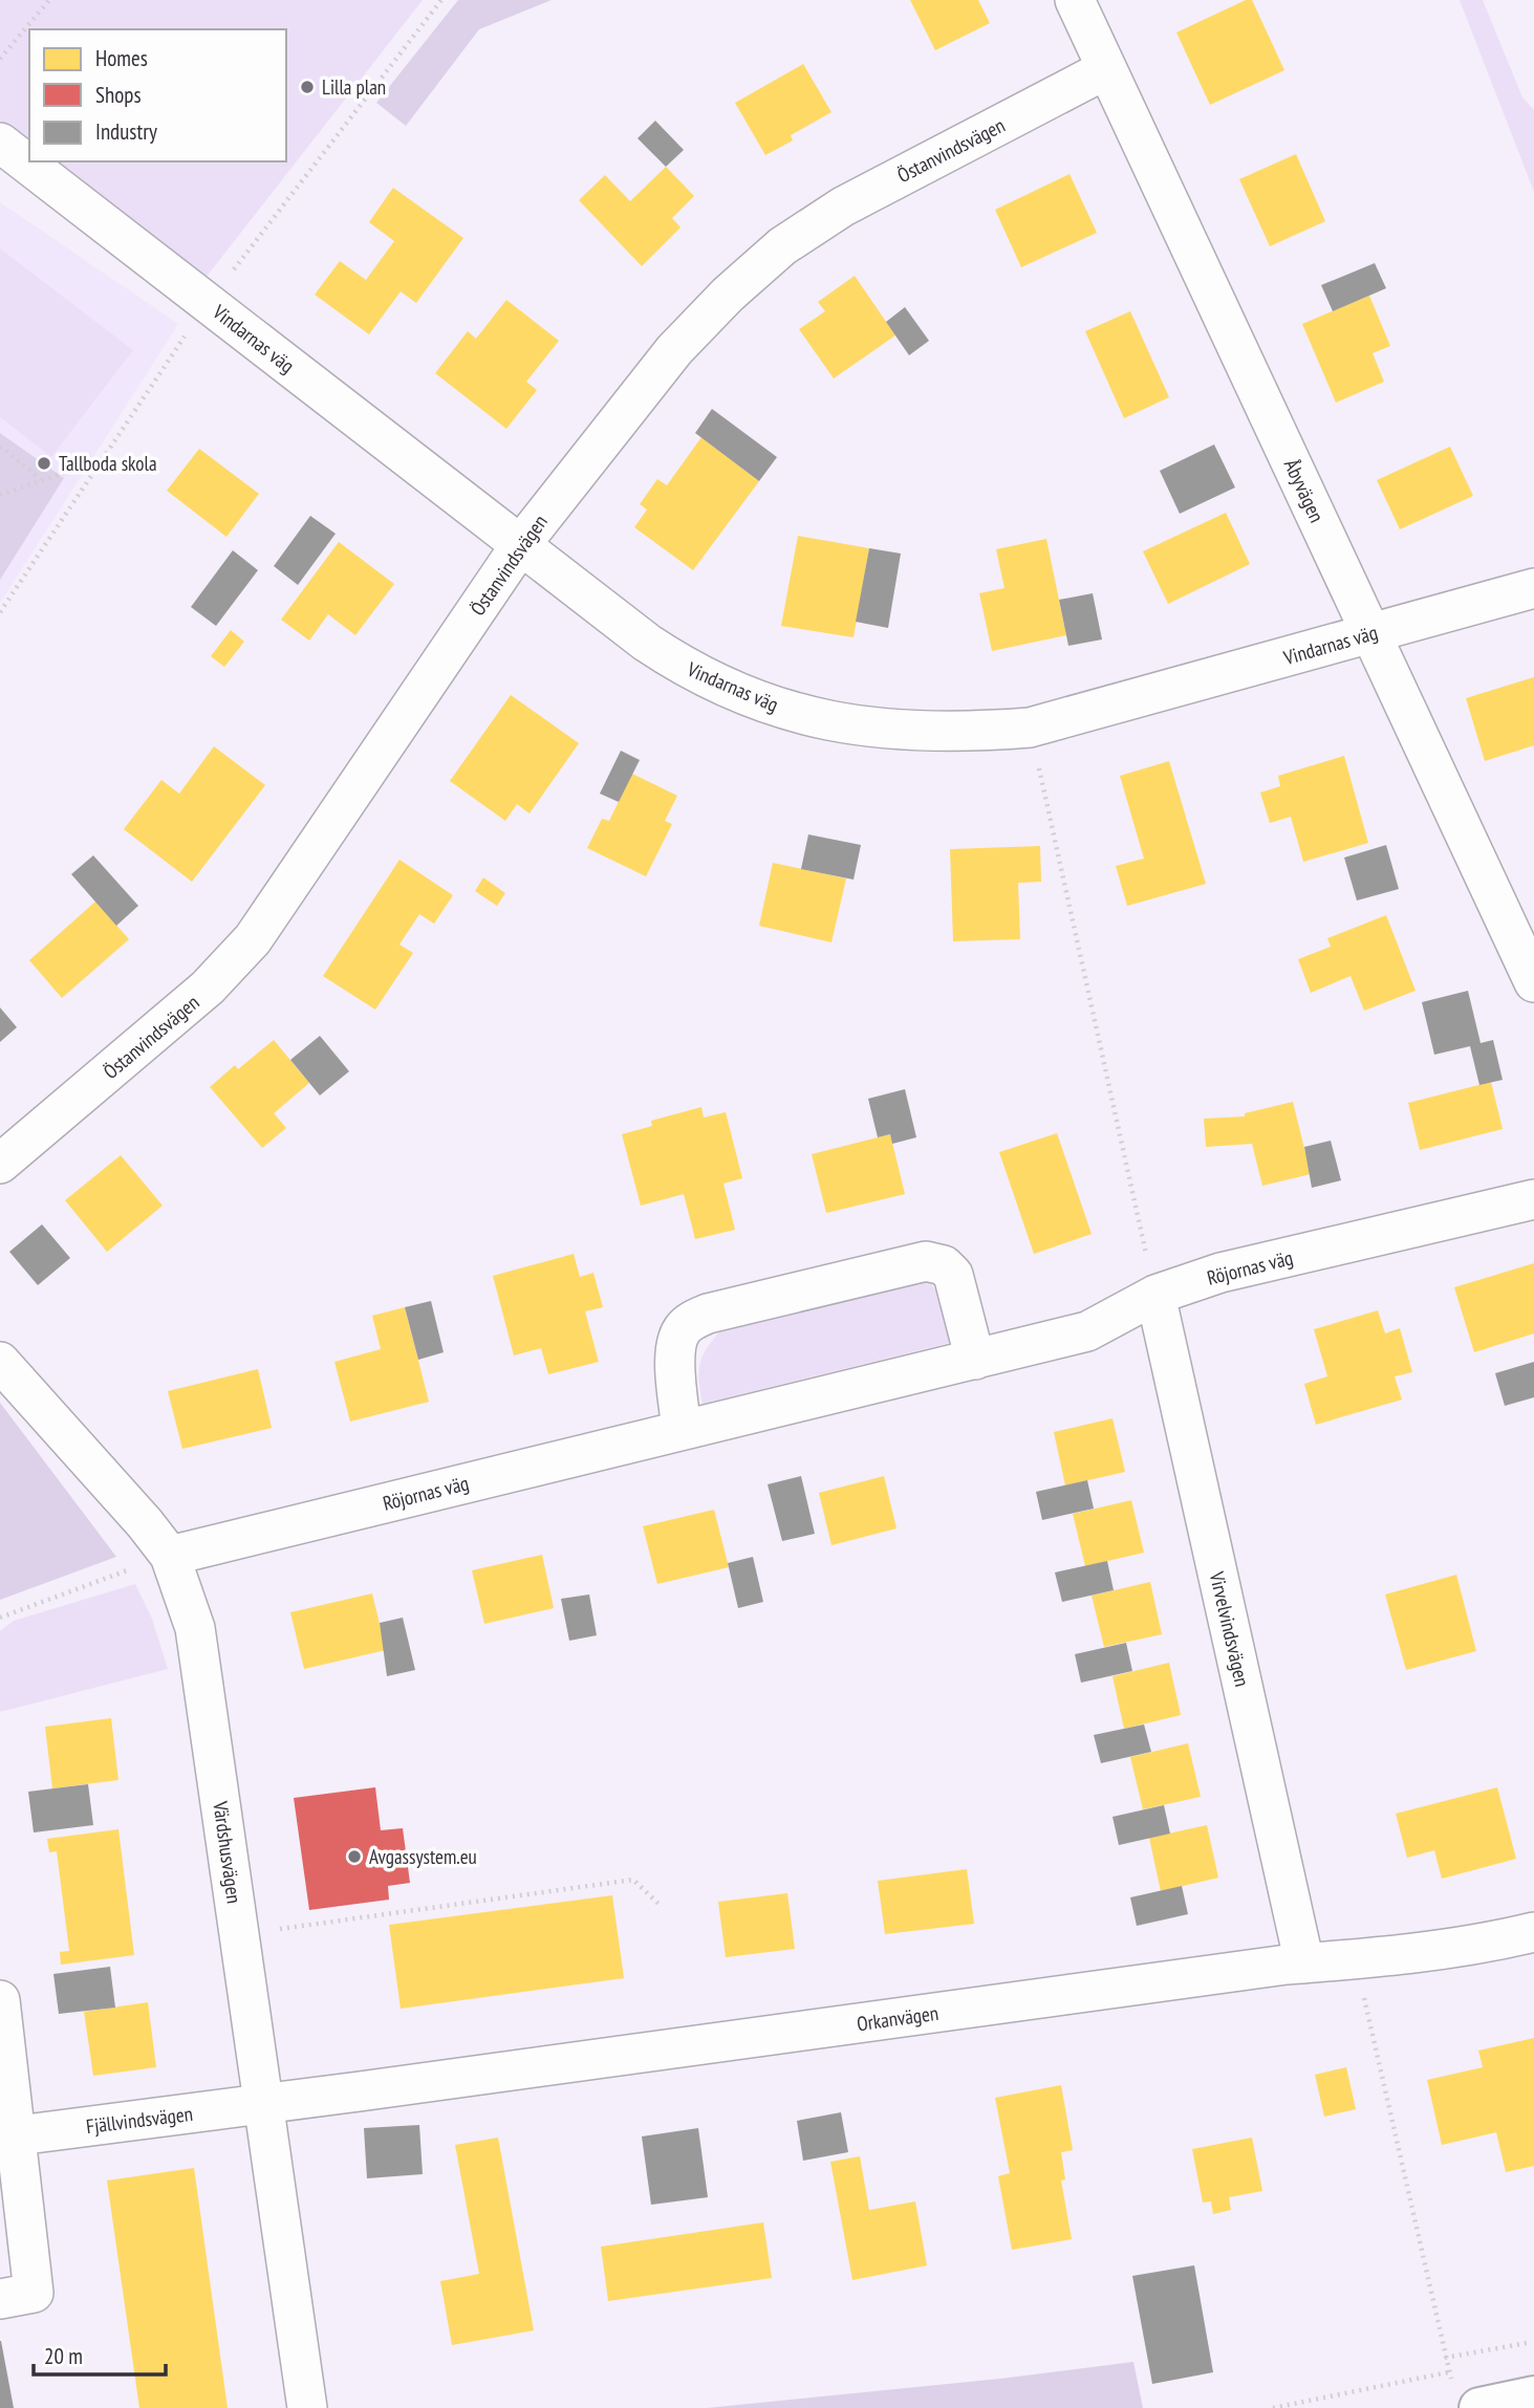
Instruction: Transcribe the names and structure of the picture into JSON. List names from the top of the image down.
{
  "streets": {
    "street": [
      "Östanvindsvägen",
      "Vindarnas väg",
      "Åbyvägen",
      "Röjornas väg",
      "Virvelvindsvägen",
      "Värdshusvägen",
      "Orkanvägen",
      "Fjällvindsvägen"
    ]
  },
  "crossings": [
    ["Östanvindsvägen", "Vindarnas väg"],
    ["Östanvindsvägen", "Åbyvägen"],
    ["Vindarnas väg", "Åbyvägen"],
    ["Röjornas väg", "Virvelvindsvägen"],
    ["Röjornas väg", "Värdshusvägen"],
    ["Virvelvindsvägen", "Orkanvägen"],
    ["Värdshusvägen", "Orkanvägen"],
    ["Värdshusvägen", "Fjällvindsvägen"],
    ["Orkanvägen", "Fjällvindsvägen"]
  ],
  "places": ["Lilla plan", "Tallboda skola", "Avgassystem.eu"],
  "legend": ["Homes", "Shops", "Industry"],
  "scale_bar": "20 m"
}
